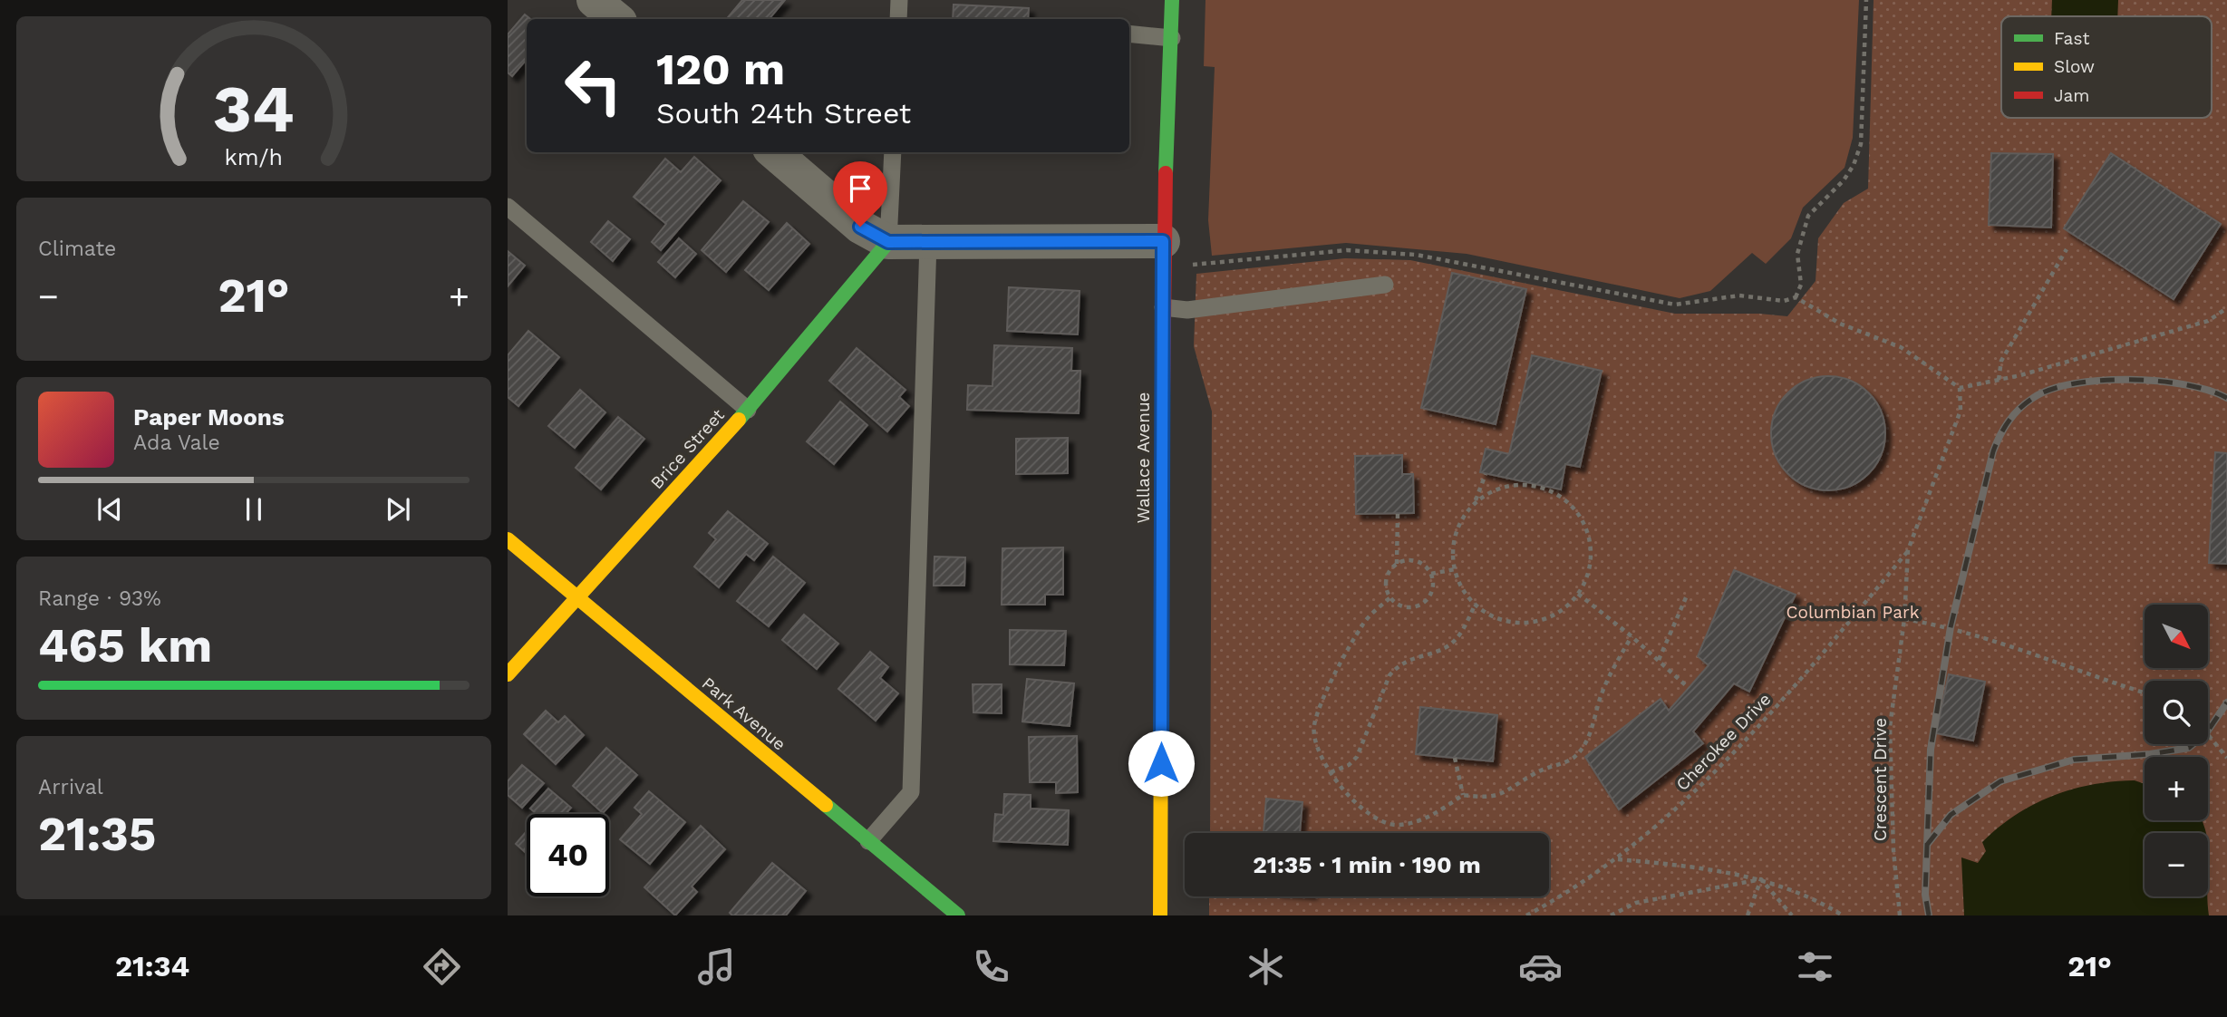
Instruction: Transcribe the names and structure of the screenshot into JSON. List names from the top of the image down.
{
  "streets": {
    "street": ["Brice Street", "Wallace Avenue", "Park Avenue"],
    "path": ["Cherokee Drive", "Crescent Drive"]
  },
  "crossings": [
    ["Brice Street", "Park Avenue"],
    ["Cherokee Drive", "Crescent Drive"]
  ],
  "parks": ["Columbian Park"],
  "legend": ["Fast", "Slow", "Jam"],
  "north": "bottom right",
  "page": {
    "turn": ["120 m", "South 24th Street"],
    "tile": [
      "Climate",
      ["Range · 93%", "465 km"],
      ["Arrival", "21:35"]
    ],
    "heat": ["−", "21°", "+"],
    "song": ["Paper Moons", "Ada Vale"],
    "map_buttons": ["+", "−"],
    "limit": "40",
    "trip": "21:35 · 1 min · 190 m",
    "tabs": ["21:34", "21°"],
    "gauge": ["34", "km/h"]
  }
}
